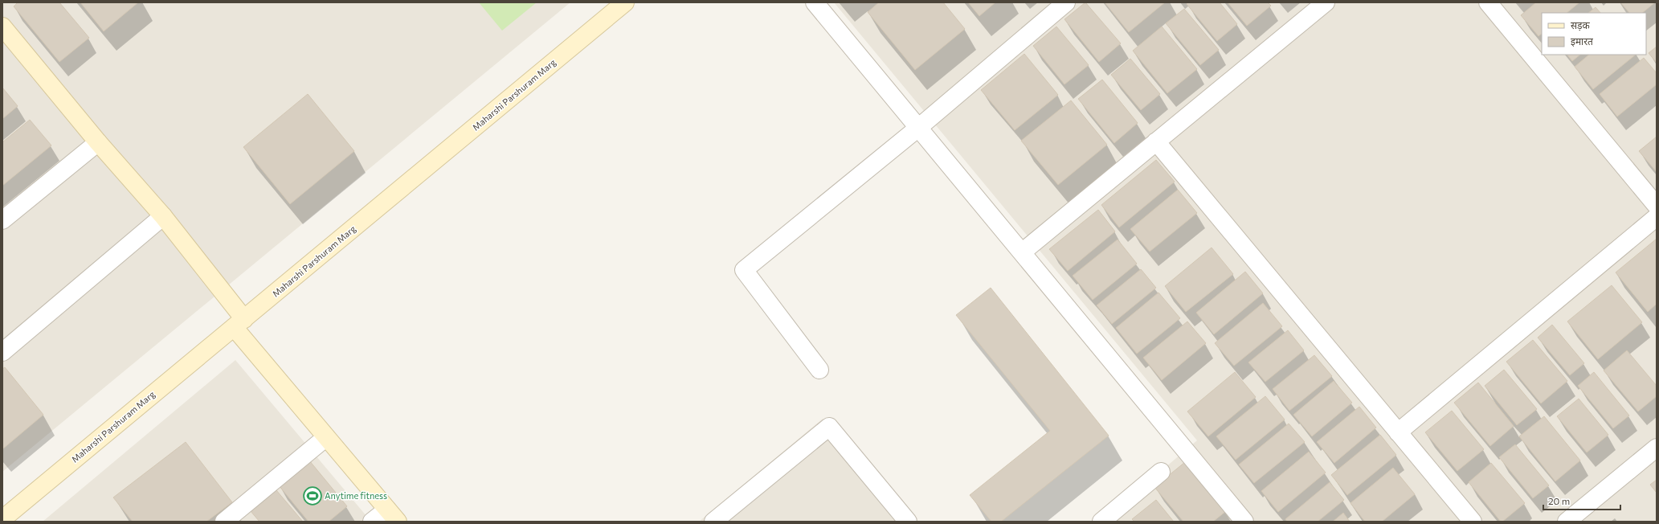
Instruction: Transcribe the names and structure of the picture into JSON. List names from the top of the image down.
{
  "streets": {
    "street": ["Maharshi Parshuram Marg"]
  },
  "places": {
    "sports": ["Anytime fitness"]
  },
  "legend": ["सड़क", "इमारत"],
  "scale_bar": "20 m"
}
